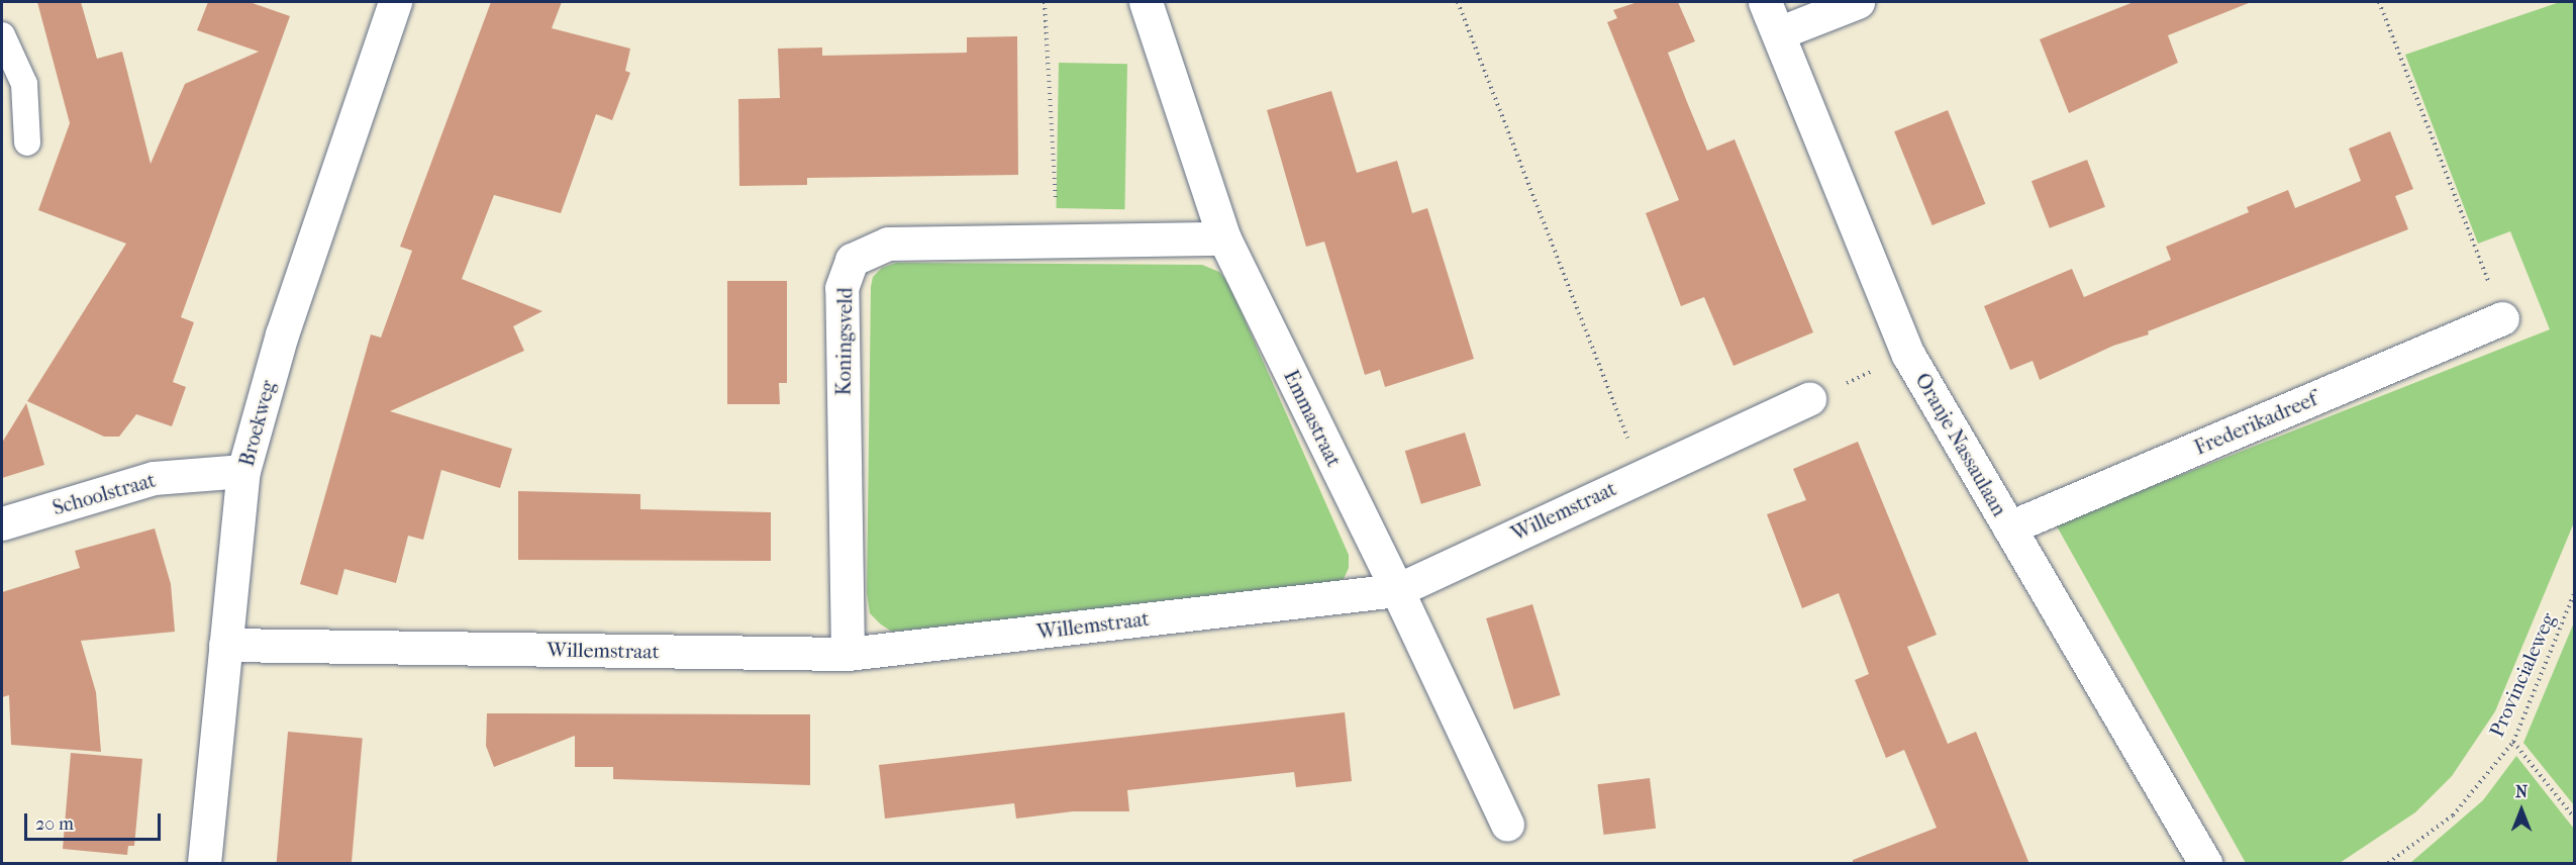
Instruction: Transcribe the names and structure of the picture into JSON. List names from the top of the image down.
{
  "streets": {
    "street": [
      "Koningsveld",
      "Emmastraat",
      "Broekweg",
      "Frederikadreef",
      "Oranje Nassaulaan",
      "Schoolstraat",
      "Willemstraat"
    ],
    "path": ["Provincialeweg"]
  },
  "crossings": [
    ["Koningsveld", "Emmastraat"],
    ["Koningsveld", "Willemstraat"],
    ["Emmastraat", "Willemstraat"],
    ["Broekweg", "Schoolstraat"],
    ["Broekweg", "Willemstraat"],
    ["Frederikadreef", "Oranje Nassaulaan"]
  ],
  "scale_bar": "20 m",
  "north": "top"
}
